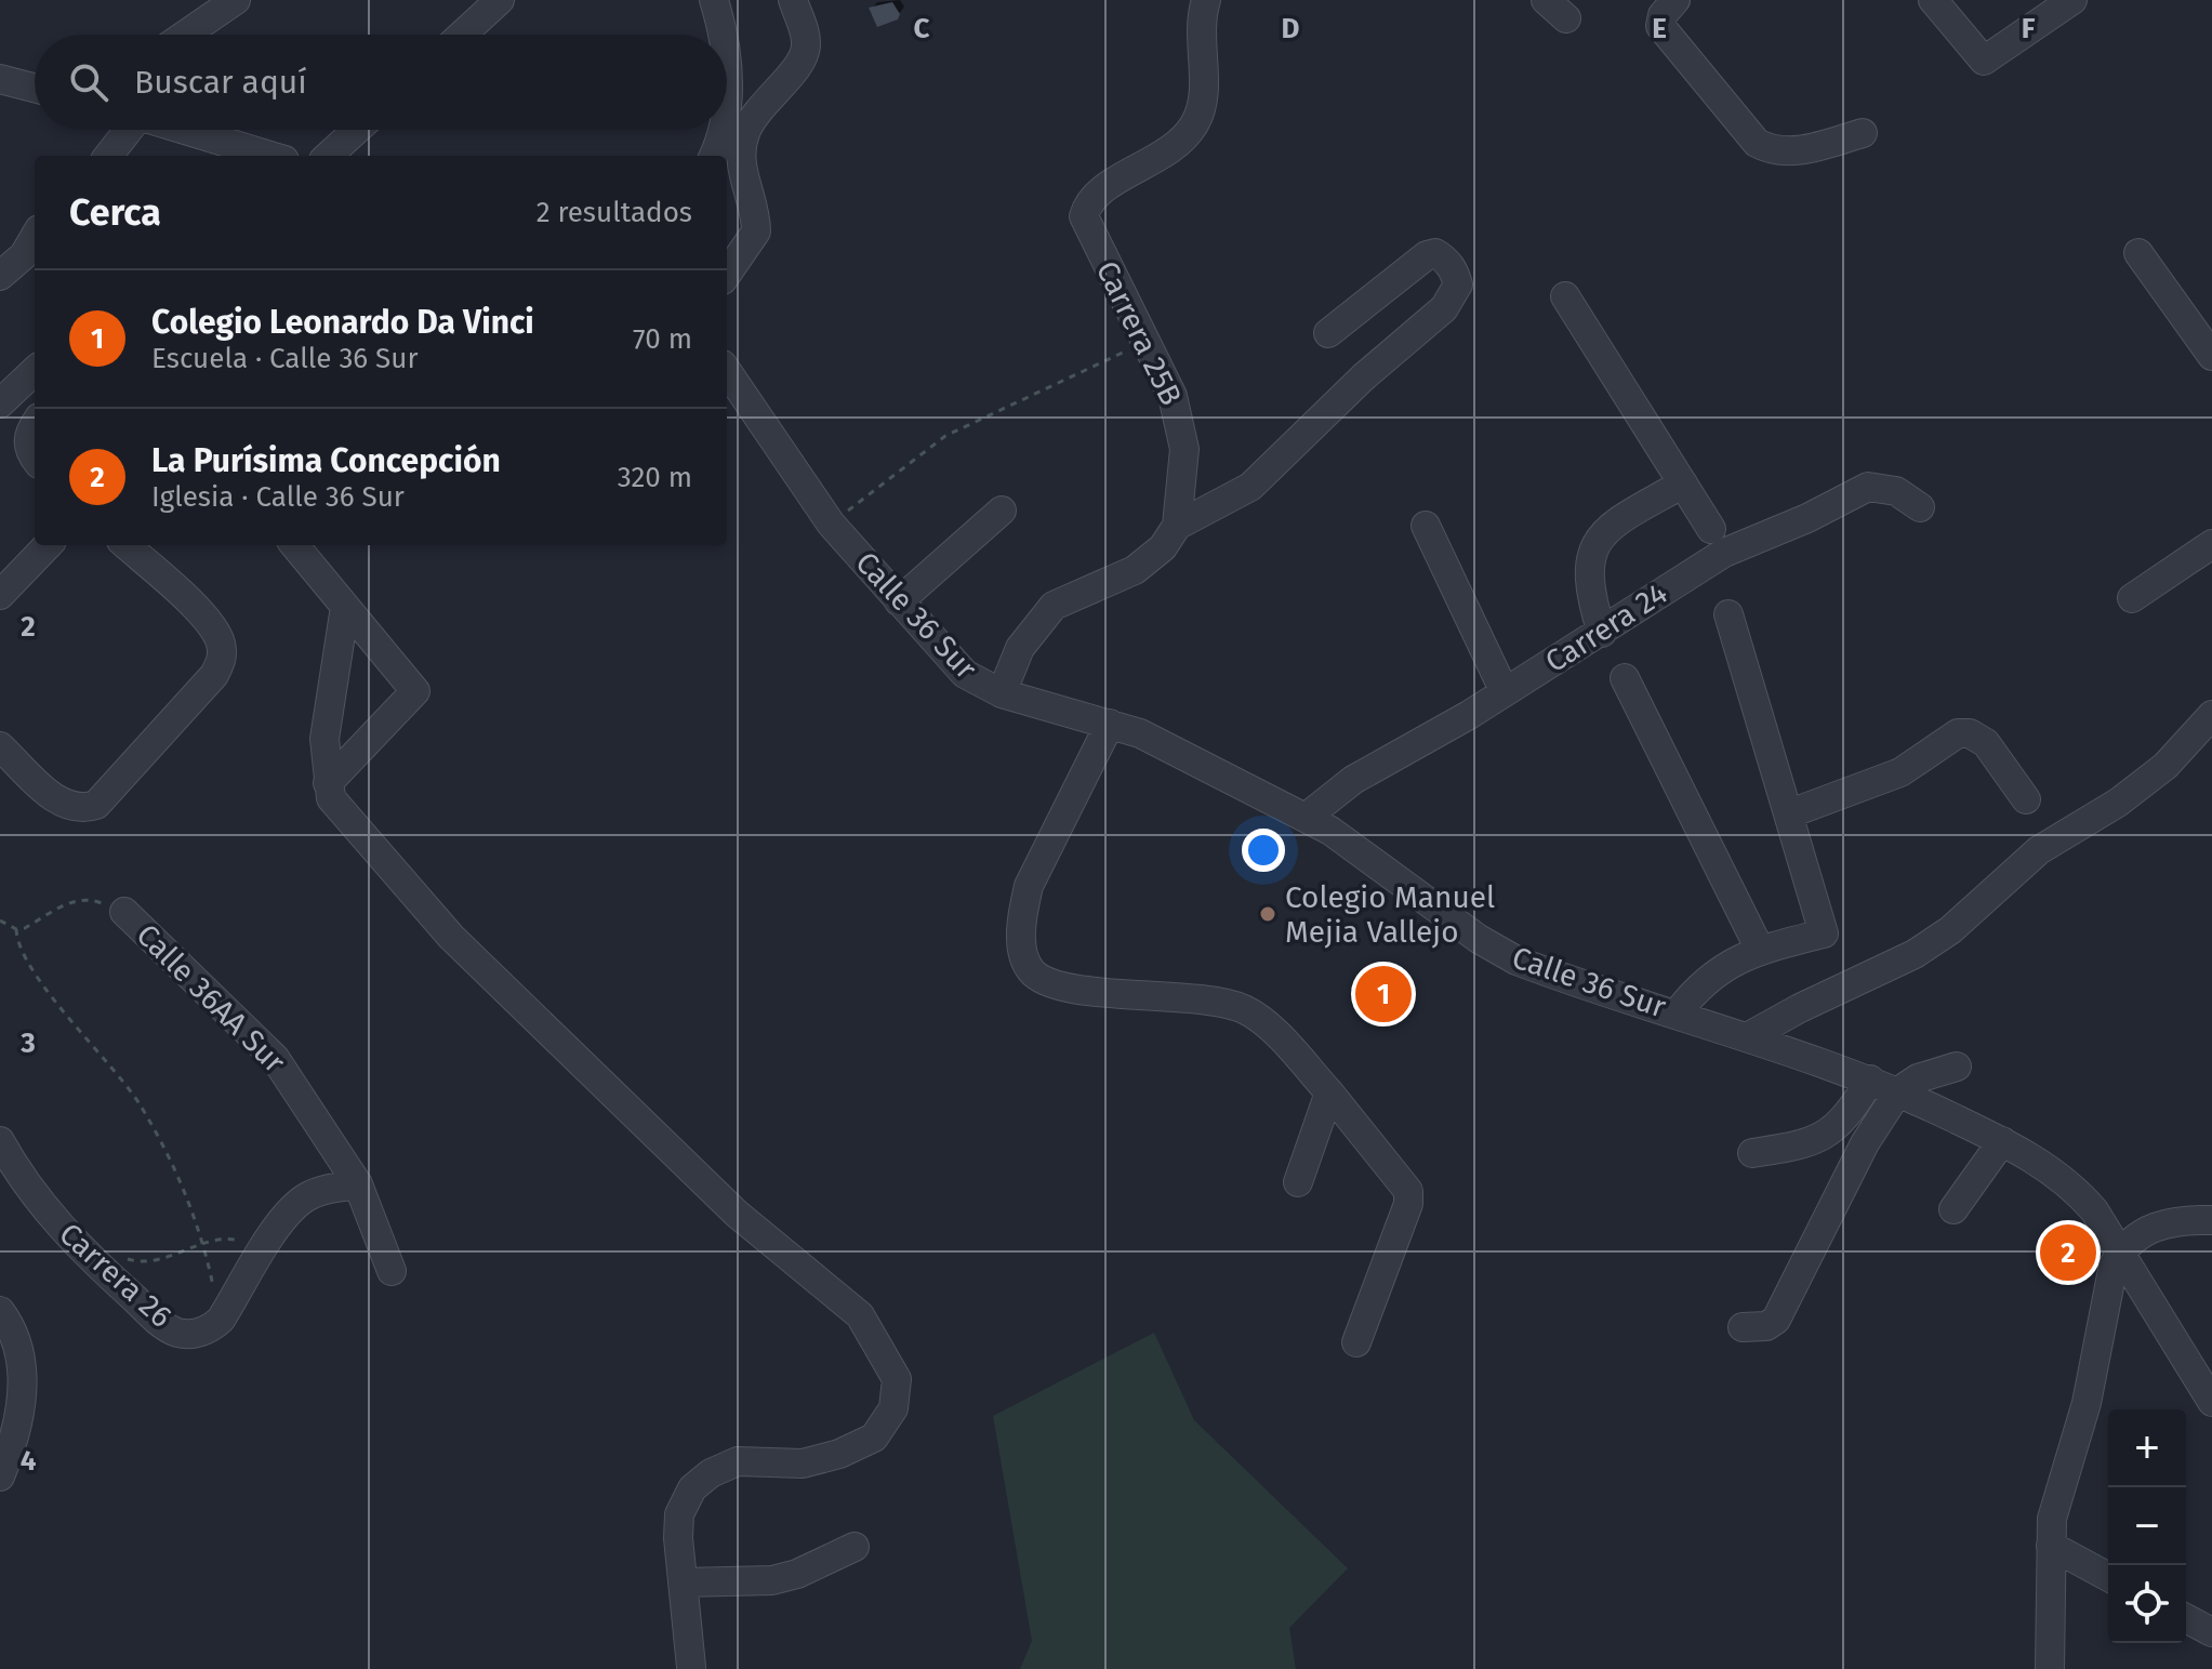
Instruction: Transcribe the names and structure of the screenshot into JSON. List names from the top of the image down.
{
  "streets": {
    "street": [
      "Carrera 25B",
      "Calle 36 Sur",
      "Carrera 24",
      "Calle 36AA Sur",
      "Carrera 26"
    ]
  },
  "crossings": [
    ["Calle 36 Sur", "Carrera 24"],
    ["Calle 36AA Sur", "Carrera 26"]
  ],
  "places": ["Colegio Manuel Mejia Vallejo"],
  "page": {
    "search": "Buscar aquí",
    "heading": ["Cerca", "2 resultados"],
    "list": [
      {
        "mark": "1",
        "name": "Colegio Leonardo Da Vinci",
        "note": "Escuela · Calle 36 Sur",
        "value": "70 m"
      },
      {
        "mark": "2",
        "name": "La Purísima Concepción",
        "note": "Iglesia · Calle 36 Sur",
        "value": "320 m"
      }
    ],
    "pins": ["1", "2"],
    "map_buttons": ["+", "−"]
  },
  "grid": {
    "columns": [
      "C",
      "D",
      "E",
      "F"
    ],
    "rows": ["2", "3", "4"]
  }
}
